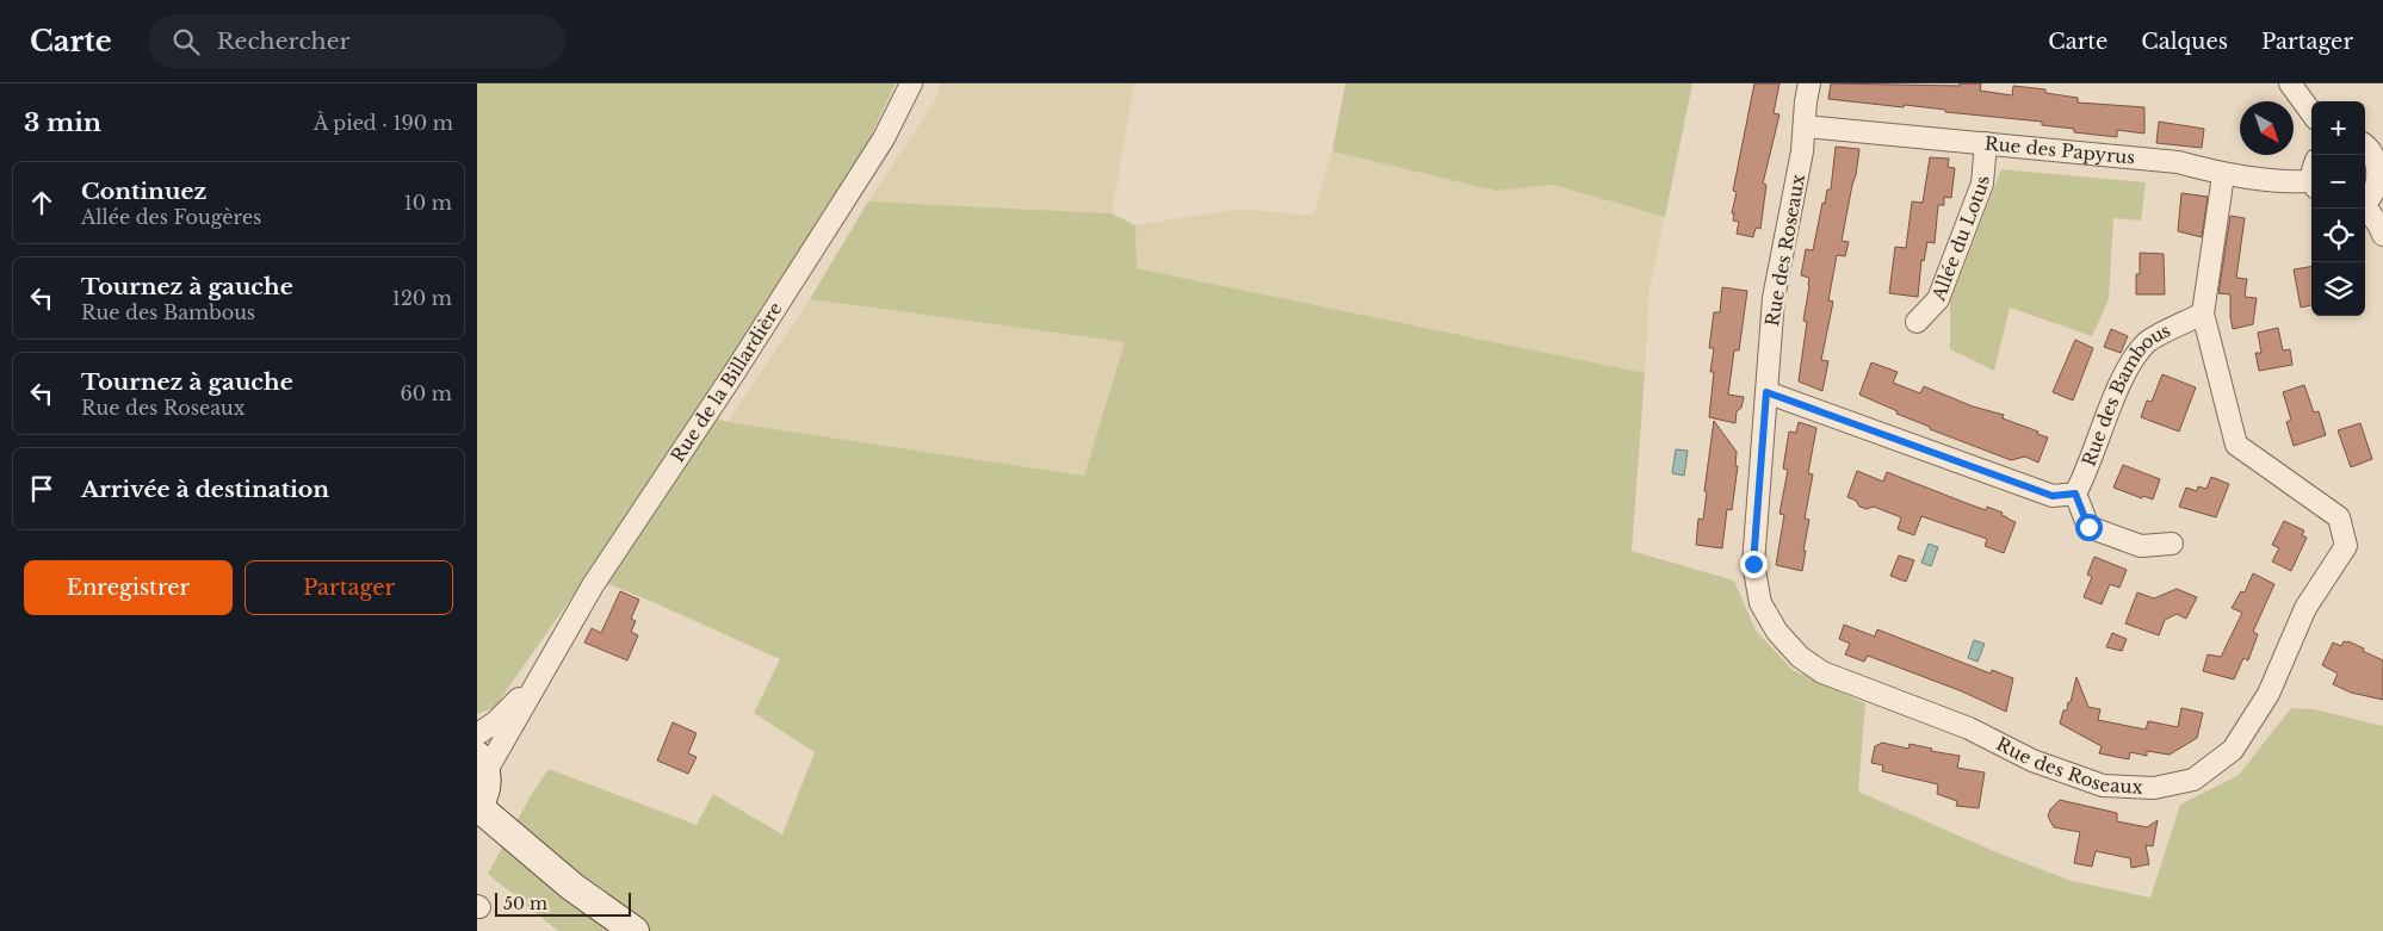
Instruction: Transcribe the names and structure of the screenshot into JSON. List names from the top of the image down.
{
  "streets": {
    "street": [
      "Rue des Papyrus",
      "Allée du Lotus",
      "Rue des Roseaux",
      "Rue de la Billardière",
      "Rue des Bambous"
    ]
  },
  "crossings": [
    ["Rue des Papyrus", "Allée du Lotus"],
    ["Rue des Papyrus", "Rue des Roseaux"],
    ["Rue des Roseaux", "Rue des Bambous"]
  ],
  "scale_bar": "50 m",
  "north": "bottom right",
  "page": {
    "header": "Carte",
    "search": "Rechercher",
    "nav": ["Carte", "Calques", "Partager"],
    "heading": ["3 min", "À pied · 190 m"],
    "map_buttons": ["+", "−"],
    "list": [
      ["Continuez", "Allée des Fougères", "10 m"],
      ["Tournez à gauche", "Rue des Bambous", "120 m"],
      ["Tournez à gauche", "Rue des Roseaux", "60 m"],
      "Arrivée à destination"
    ],
    "buttons": ["Enregistrer", "Partager"],
    "scale": "50 m"
  }
}
